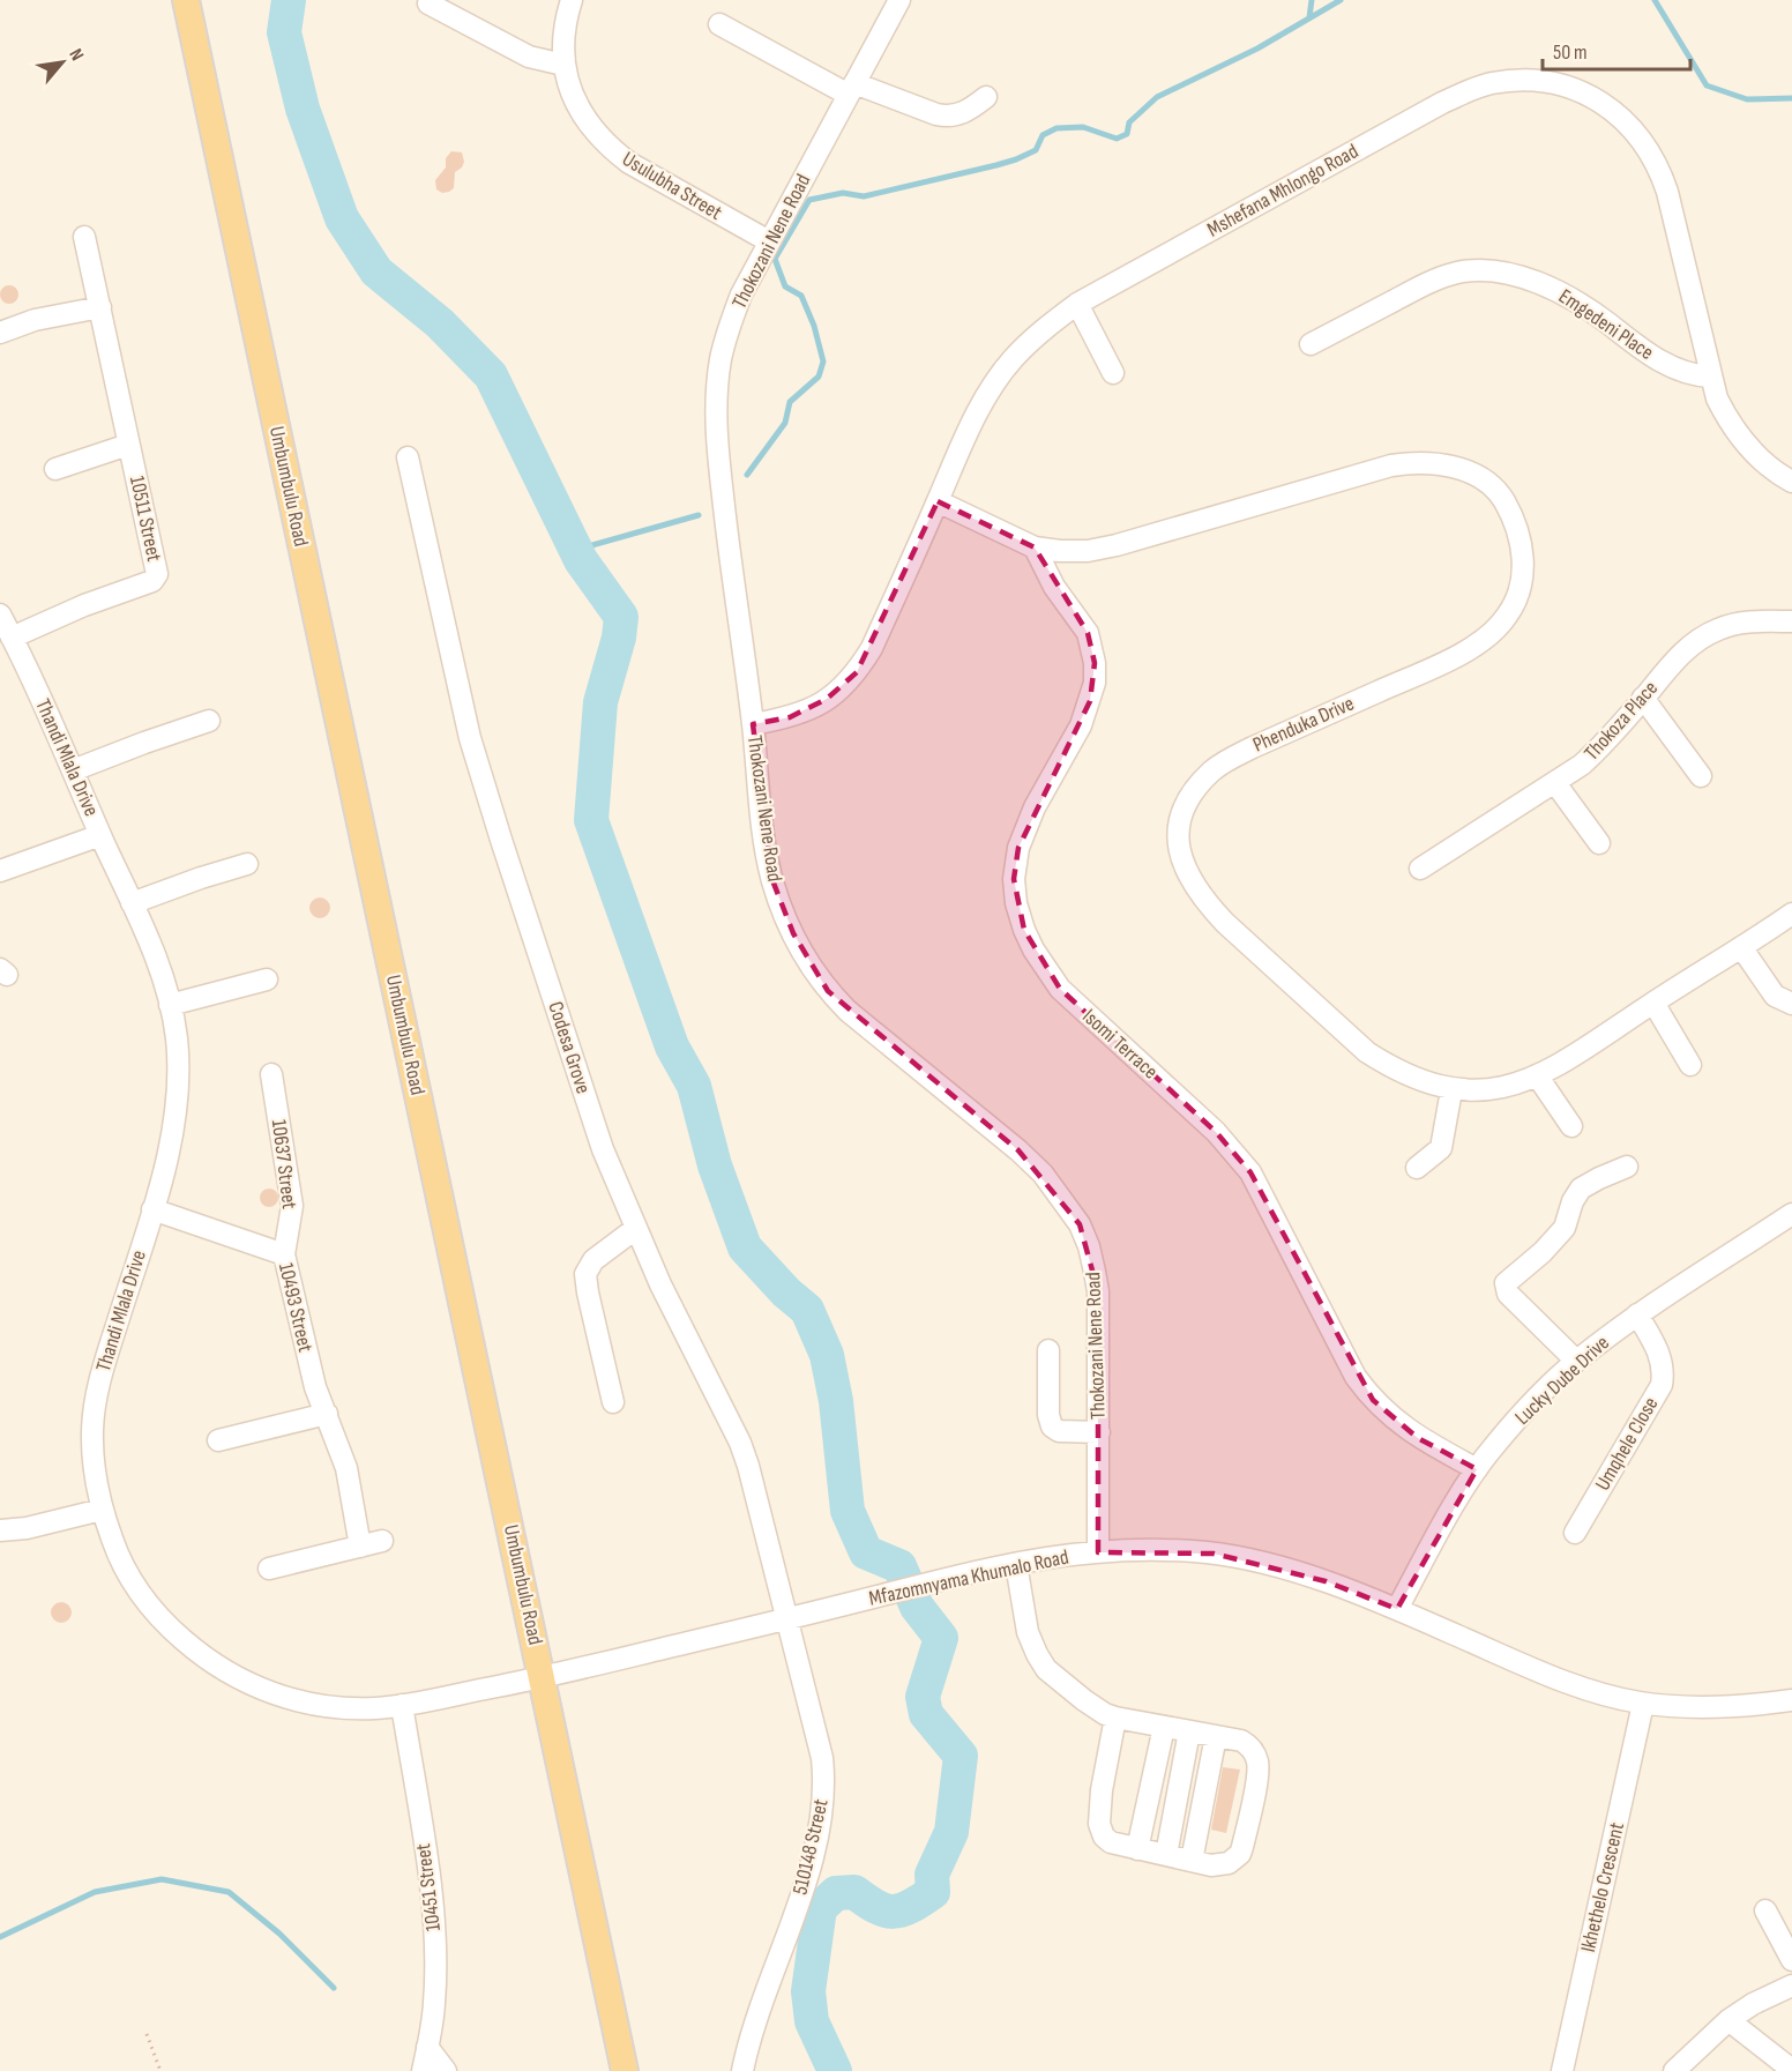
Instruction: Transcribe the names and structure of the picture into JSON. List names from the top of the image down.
{
  "streets": {
    "main road": ["Umbumbulu Road"],
    "street": [
      "Usulubha Street",
      "Mshefana Mhlongo Road",
      "Thokozani Nene Road",
      "Emgedeni Place",
      "10511 Street",
      "Thokoza Place",
      "Phenduka Drive",
      "Thandi Mlala Drive",
      "Isomi Terrace",
      "Codesa Grove",
      "10637 Street",
      "10493 Street",
      "Lucky Dube Drive",
      "Umqhele Close",
      "Mfazomnyama Khumalo Road",
      "510148 Street",
      "10451 Street",
      "Ikhethelo Crescent"
    ]
  },
  "crossings": [
    ["Usulubha Street", "Thokozani Nene Road"],
    ["Mshefana Mhlongo Road", "Thokozani Nene Road"],
    ["Mshefana Mhlongo Road", "Emgedeni Place"],
    ["Mshefana Mhlongo Road", "Phenduka Drive"],
    ["Thokozani Nene Road", "Mfazomnyama Khumalo Road"],
    ["Umbumbulu Road", "Thandi Mlala Drive"],
    ["Umbumbulu Road", "Mfazomnyama Khumalo Road"],
    ["10511 Street", "Thandi Mlala Drive"],
    ["Phenduka Drive", "Isomi Terrace"],
    ["Thandi Mlala Drive", "10493 Street"],
    ["Thandi Mlala Drive", "Mfazomnyama Khumalo Road"],
    ["Thandi Mlala Drive", "10451 Street"],
    ["Isomi Terrace", "Lucky Dube Drive"],
    ["Codesa Grove", "Mfazomnyama Khumalo Road"],
    ["Codesa Grove", "510148 Street"],
    ["10637 Street", "10493 Street"],
    ["Lucky Dube Drive", "Umqhele Close"],
    ["Lucky Dube Drive", "Mfazomnyama Khumalo Road"],
    ["Mfazomnyama Khumalo Road", "510148 Street"],
    ["Mfazomnyama Khumalo Road", "Ikhethelo Crescent"]
  ],
  "scale_bar": "50 m",
  "north": "top right"
}
